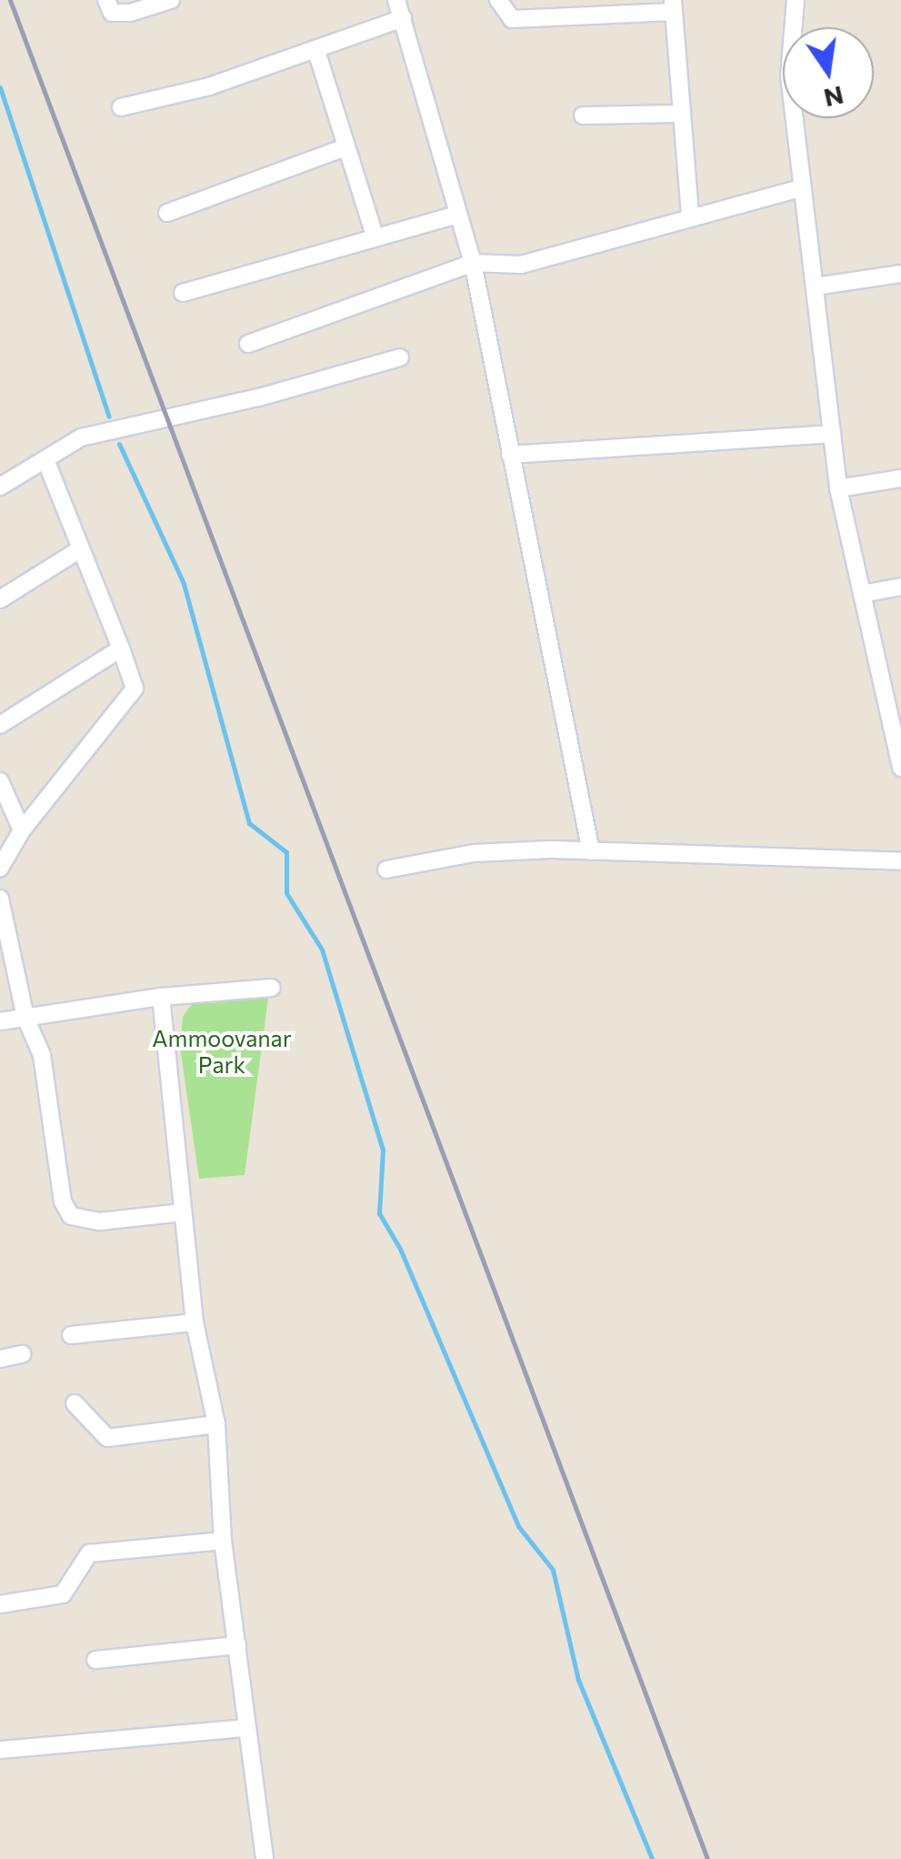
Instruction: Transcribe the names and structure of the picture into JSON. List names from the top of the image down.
{
  "parks": ["Ammoovanar Park"],
  "north": "bottom"
}
